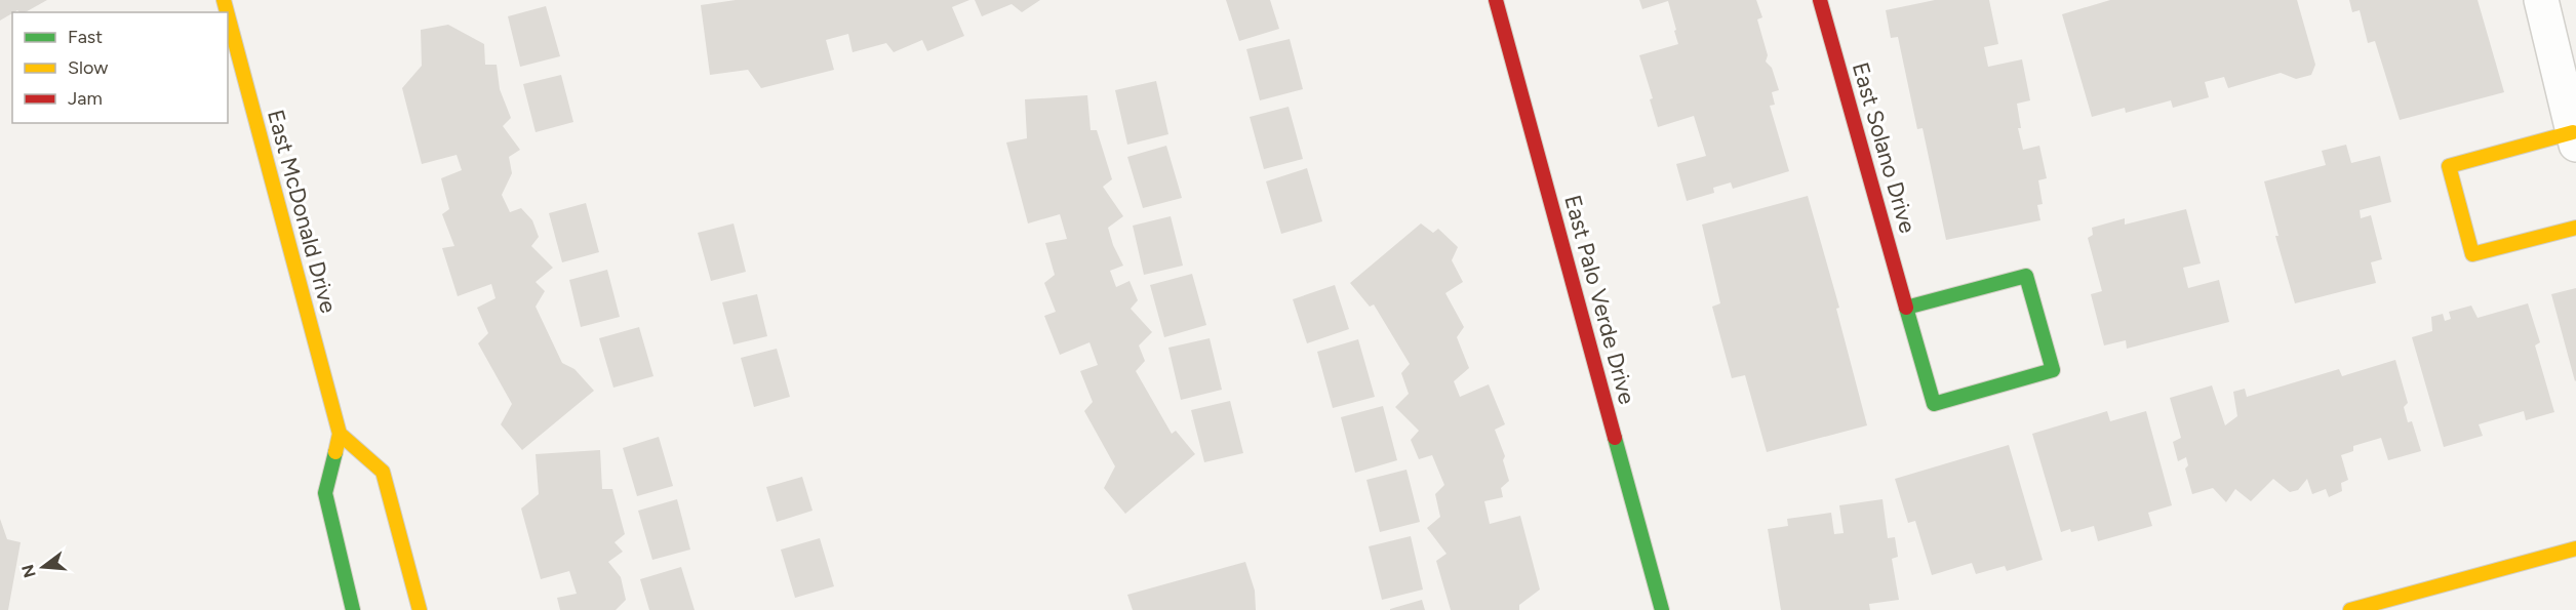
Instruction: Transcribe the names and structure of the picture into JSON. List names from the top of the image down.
{
  "streets": {
    "street": ["East Solano Drive", "East McDonald Drive", "East Palo Verde Drive"]
  },
  "legend": ["Fast", "Slow", "Jam"],
  "north": "left"
}
